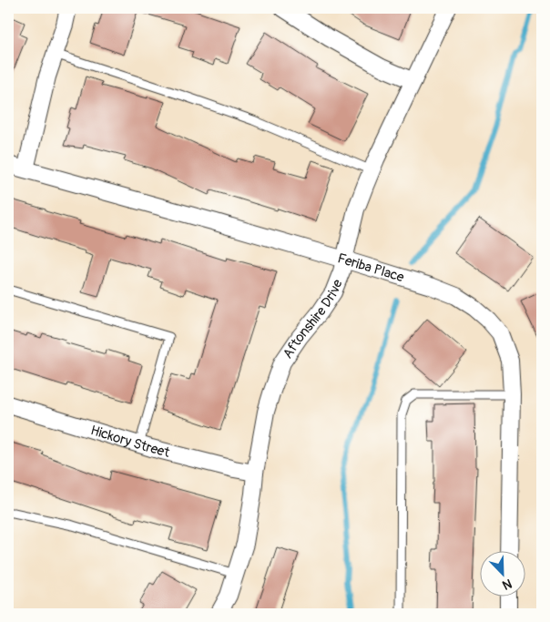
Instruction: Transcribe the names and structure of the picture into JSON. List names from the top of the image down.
{
  "streets": {
    "street": ["Feriba Place", "Aftonshire Drive", "Hickory Street"]
  },
  "crossings": [
    ["Feriba Place", "Aftonshire Drive"],
    ["Aftonshire Drive", "Hickory Street"]
  ],
  "north": "bottom right"
}
